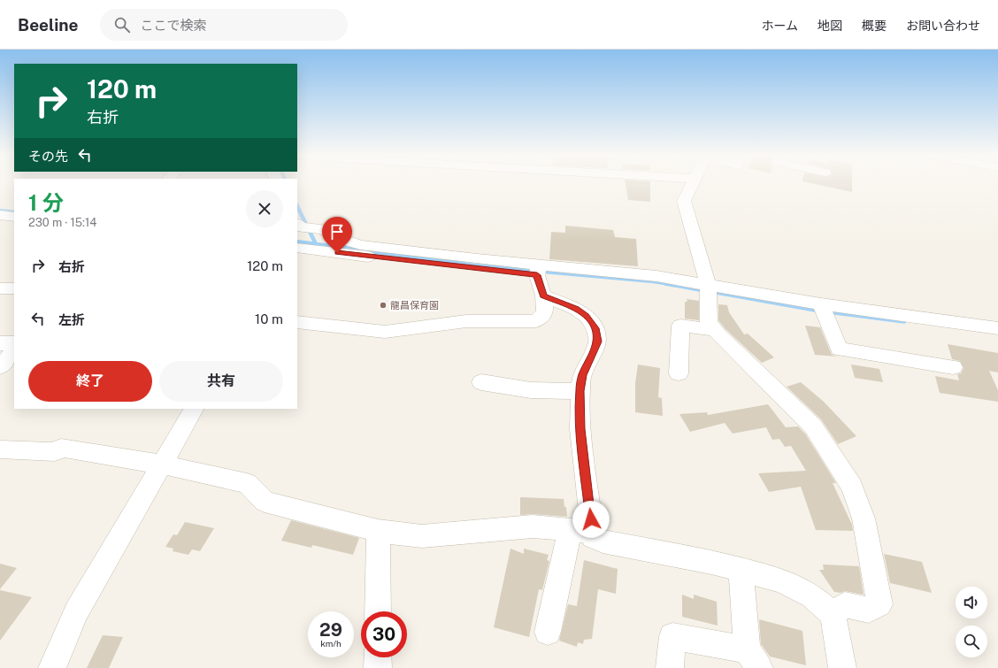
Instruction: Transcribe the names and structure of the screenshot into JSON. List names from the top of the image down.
{
  "places": ["龍昌保育園"],
  "page": {
    "header": "Beeline",
    "search": "ここで検索",
    "nav": [
      "ホーム",
      "地図",
      "概要",
      "お問い合わせ"
    ],
    "turn": ["120 m", "右折"],
    "then": "その先",
    "heading": ["1 分", "230 m · 15:14"],
    "list": [
      {
        "name": "右折",
        "value": "120 m"
      },
      {
        "name": "左折",
        "value": "10 m"
      }
    ],
    "buttons": ["終了", "共有"],
    "speed": "29 km/h",
    "limit": "30"
  }
}
